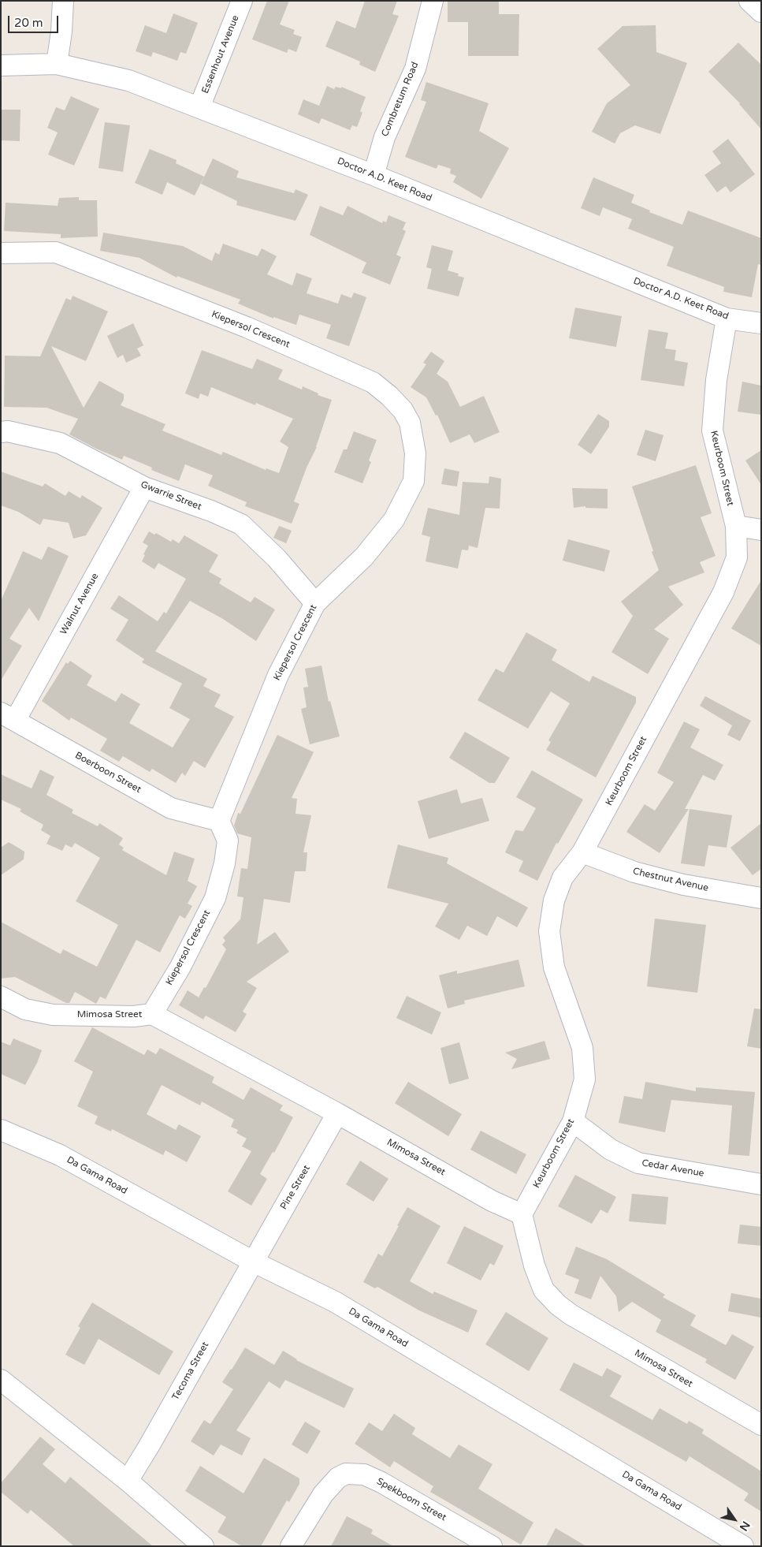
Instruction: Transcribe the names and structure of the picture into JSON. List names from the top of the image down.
{
  "streets": {
    "street": [
      "Essenhout Avenue",
      "Combretum Road",
      "Doctor A.D. Keet Road",
      "Kiepersol Crescent",
      "Keurboom Street",
      "Gwarrie Street",
      "Walnut Avenue",
      "Boerboon Street",
      "Chestnut Avenue",
      "Mimosa Street",
      "Cedar Avenue",
      "Da Gama Road",
      "Pine Street",
      "Tecoma Street",
      "Spekboom Street"
    ]
  },
  "crossings": [
    ["Essenhout Avenue", "Doctor A.D. Keet Road"],
    ["Combretum Road", "Doctor A.D. Keet Road"],
    ["Doctor A.D. Keet Road", "Keurboom Street"],
    ["Kiepersol Crescent", "Gwarrie Street"],
    ["Kiepersol Crescent", "Boerboon Street"],
    ["Kiepersol Crescent", "Mimosa Street"],
    ["Keurboom Street", "Chestnut Avenue"],
    ["Keurboom Street", "Mimosa Street"],
    ["Keurboom Street", "Cedar Avenue"],
    ["Gwarrie Street", "Walnut Avenue"],
    ["Walnut Avenue", "Boerboon Street"],
    ["Mimosa Street", "Pine Street"],
    ["Da Gama Road", "Pine Street"],
    ["Da Gama Road", "Tecoma Street"],
    ["Pine Street", "Tecoma Street"]
  ],
  "scale_bar": "20 m",
  "north": "bottom right"
}
